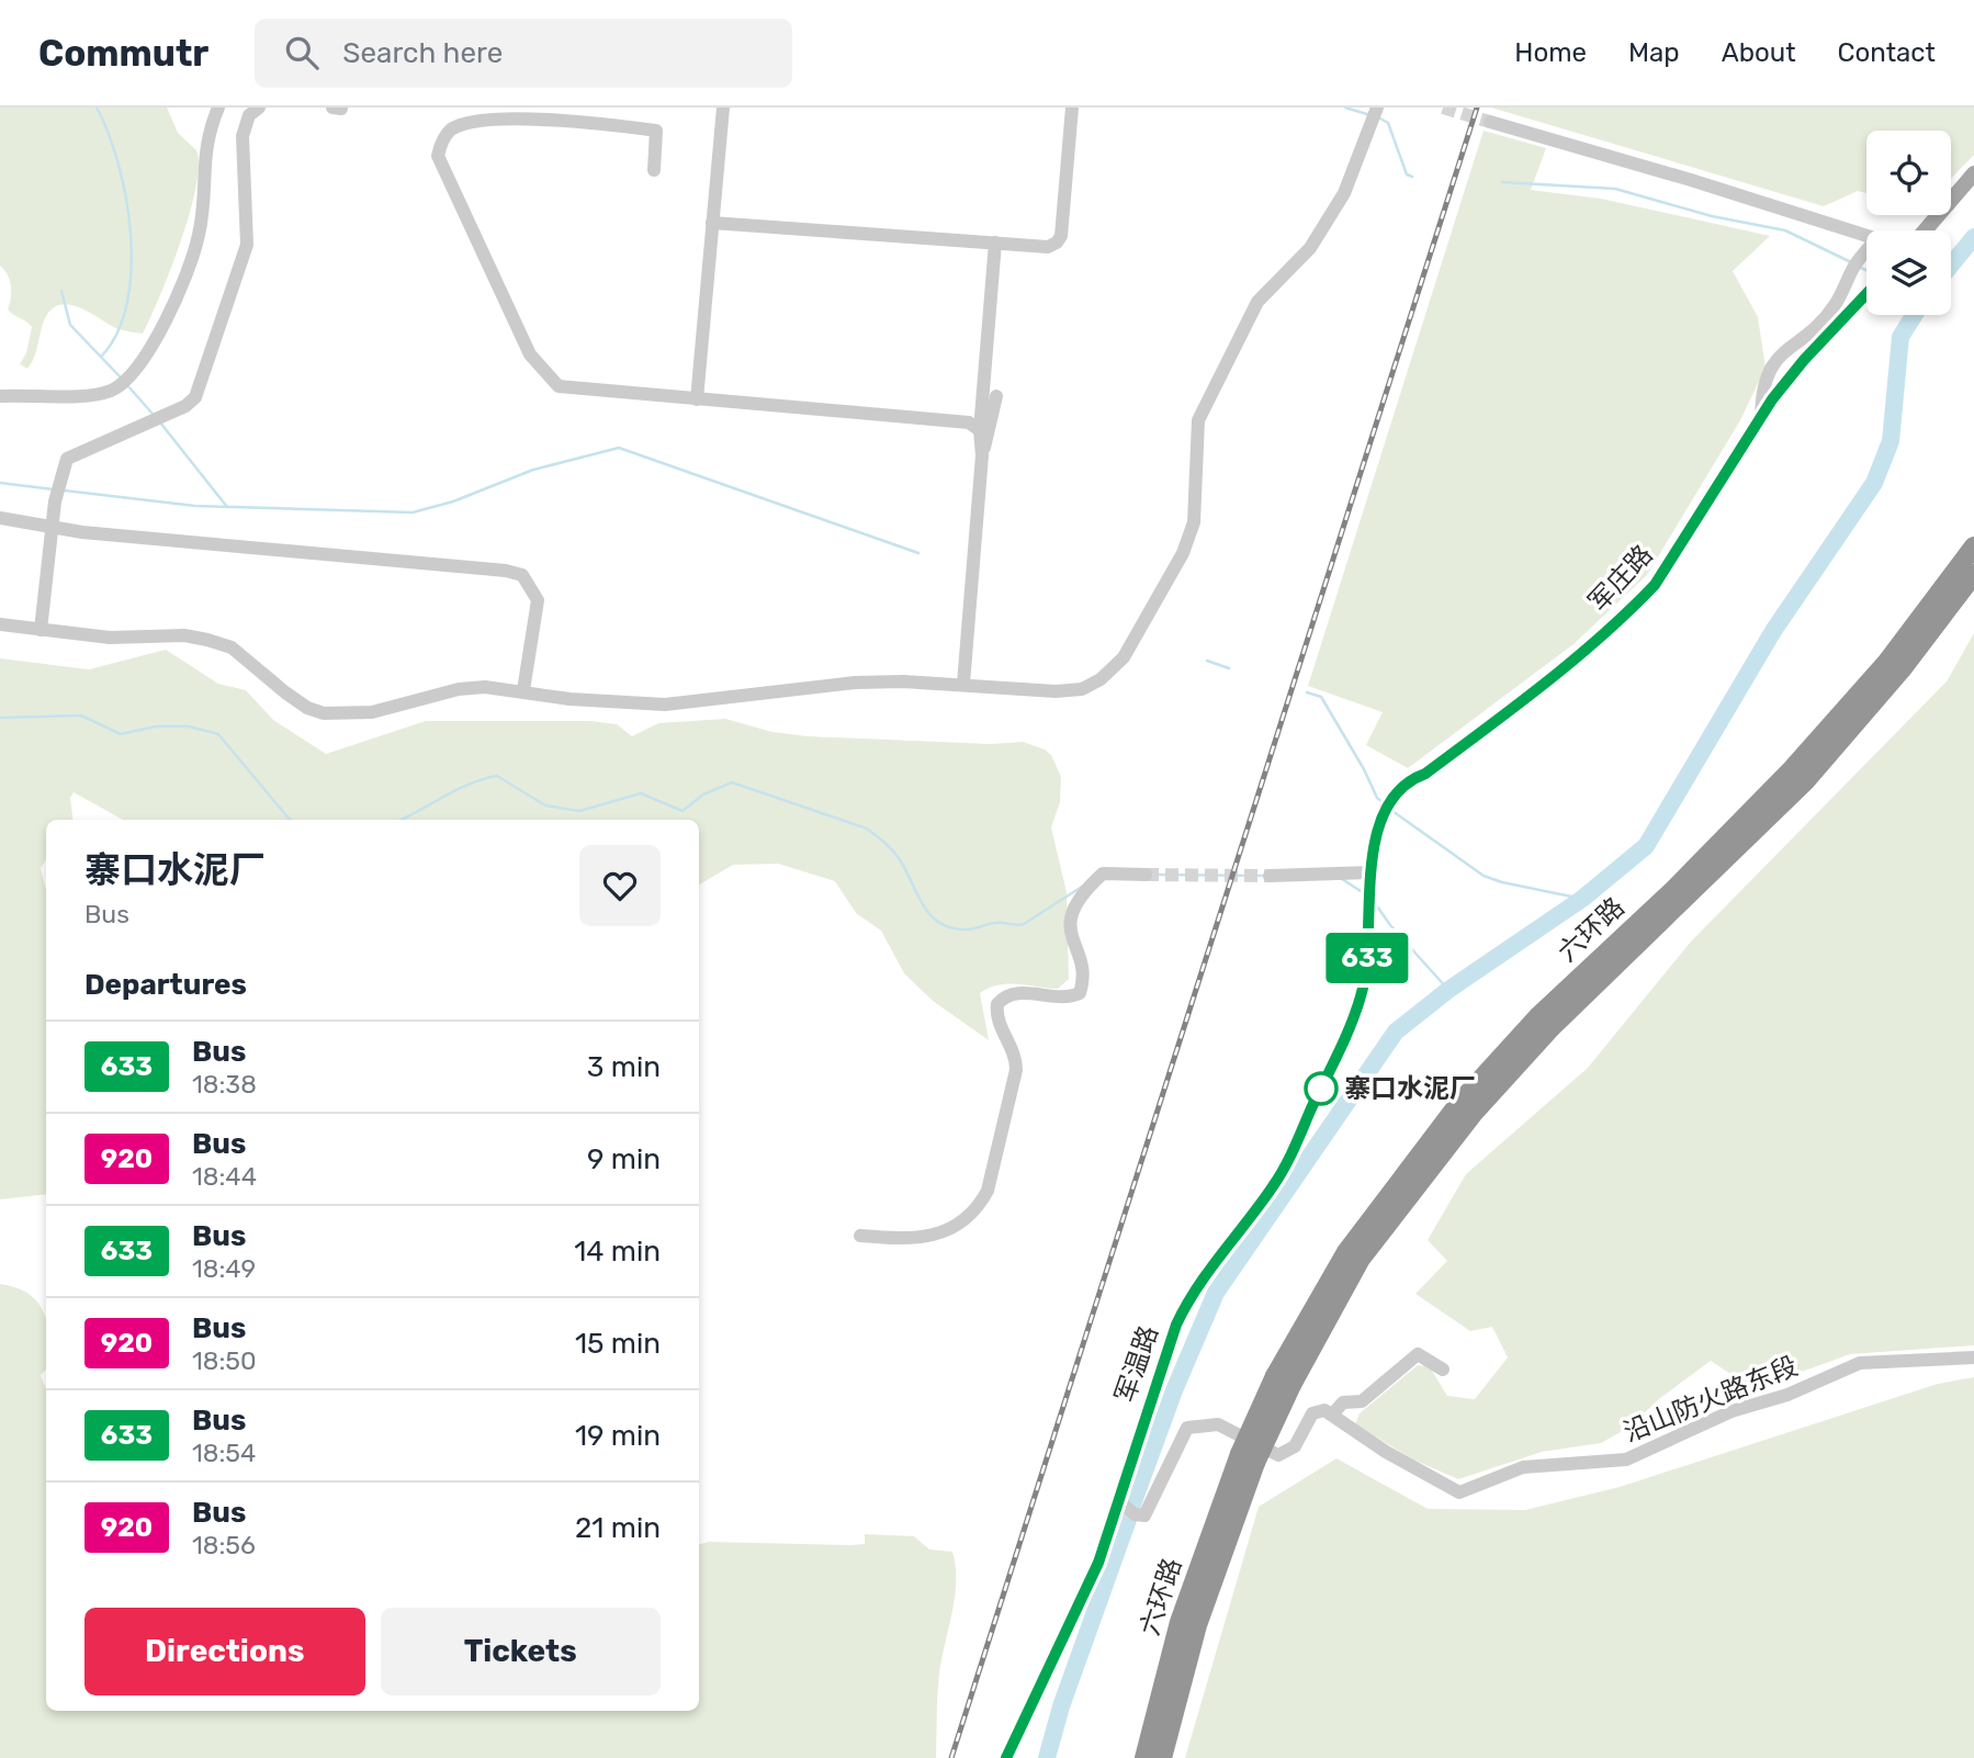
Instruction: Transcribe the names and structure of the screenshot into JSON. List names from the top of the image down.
{
  "streets": {
    "highway": ["六环路"],
    "main road": ["军庄路", "军温路"],
    "street": ["沿山防火路东段"]
  },
  "crossings": [
    ["军庄路", "军温路"]
  ],
  "places": ["寨口水泥厂"],
  "lines": ["bus line 633"],
  "page": {
    "header": "Commutr",
    "search": "Search here",
    "nav": [
      "Home",
      "Map",
      "About",
      "Contact"
    ],
    "on_map": "633",
    "heading": [
      ["寨口水泥厂", "Bus"],
      "Departures"
    ],
    "list": [
      {
        "mark": "633",
        "name": "Bus",
        "note": "18:38",
        "value": "3 min"
      },
      {
        "mark": "920",
        "name": "Bus",
        "note": "18:44",
        "value": "9 min"
      },
      {
        "mark": "633",
        "name": "Bus",
        "note": "18:49",
        "value": "14 min"
      },
      {
        "mark": "920",
        "name": "Bus",
        "note": "18:50",
        "value": "15 min"
      },
      {
        "mark": "633",
        "name": "Bus",
        "note": "18:54",
        "value": "19 min"
      },
      {
        "mark": "920",
        "name": "Bus",
        "note": "18:56",
        "value": "21 min"
      }
    ],
    "buttons": ["Directions", "Tickets"]
  }
}
